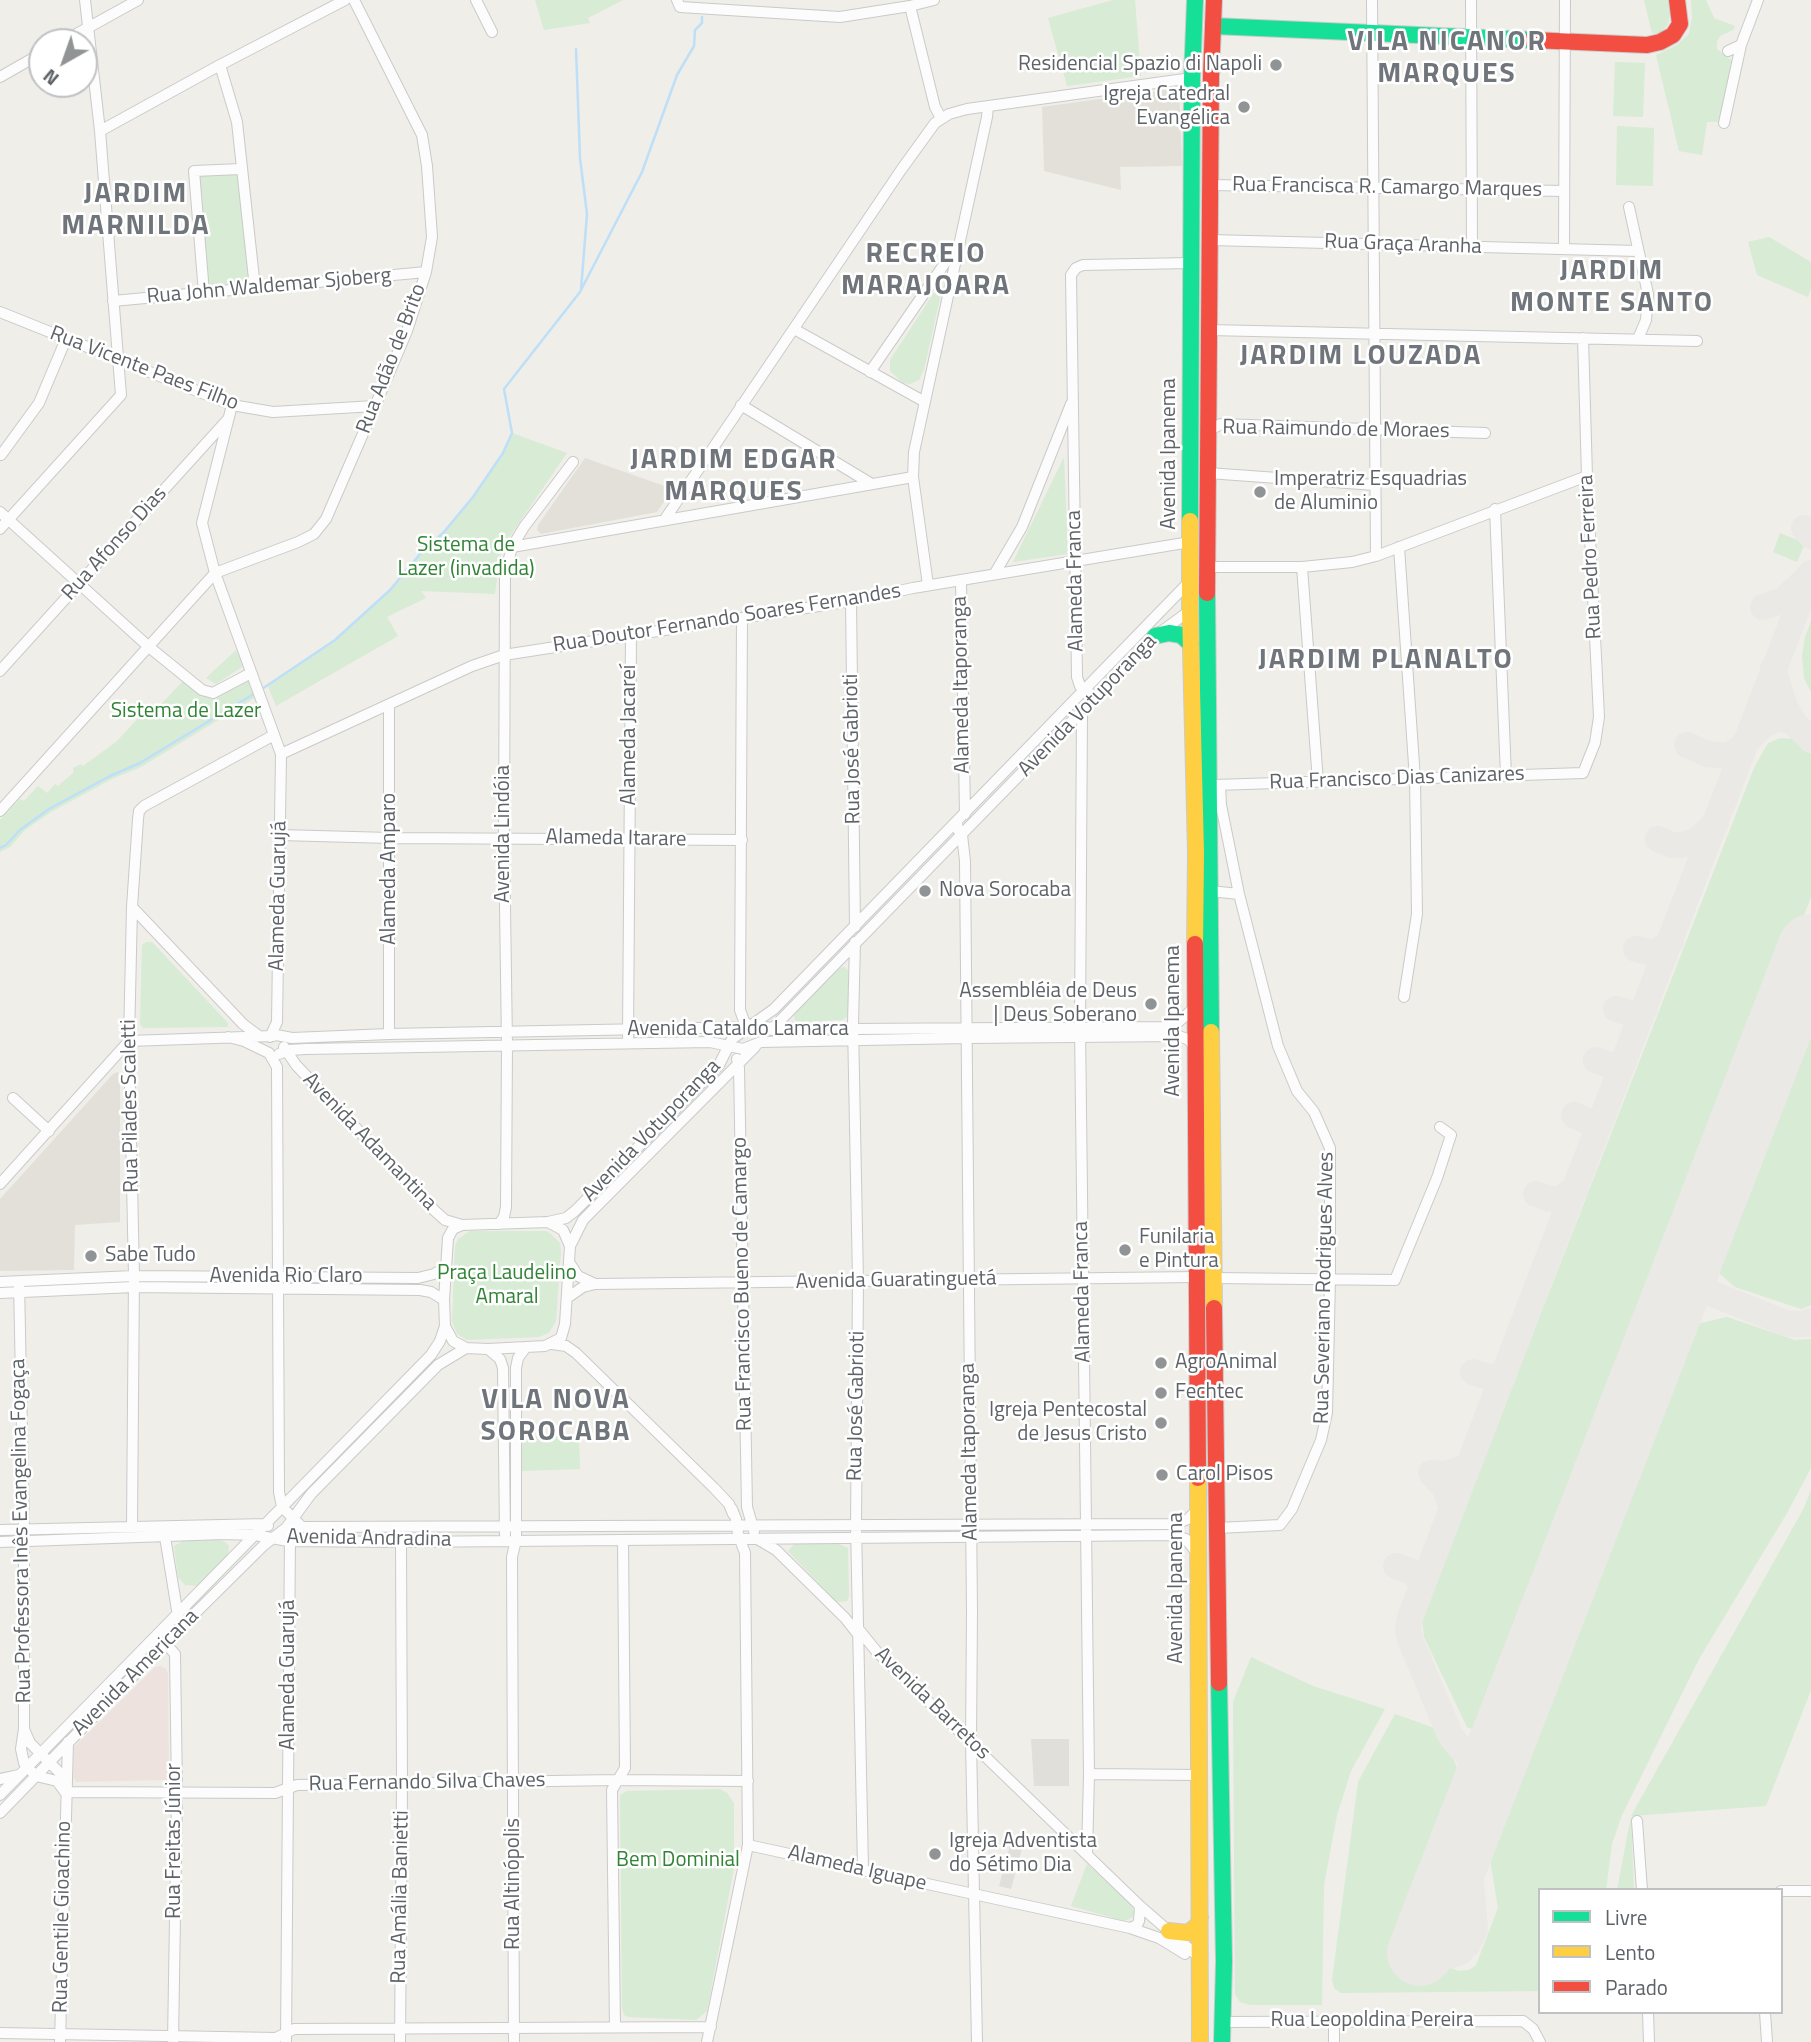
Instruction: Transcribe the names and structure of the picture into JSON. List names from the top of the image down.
{
  "streets": {
    "main road": ["Avenida Ipanema"],
    "street": [
      "Rua Francisca R. Camargo Marques",
      "Rua Graça Aranha",
      "Rua John Waldemar Sjoberg",
      "Rua Adão de Brito",
      "Rua Vicente Paes Filho",
      "Rua Raimundo de Moraes",
      "Rua Afonso Dias",
      "Rua Pedro Ferreira",
      "Alameda Franca",
      "Rua Doutor Fernando Soares Fernandes",
      "Alameda Itaporanga",
      "Avenida Votuporanga",
      "Alameda Jacareí",
      "Rua José Gabrioti",
      "Rua Francisco Dias Canizares",
      "Avenida Lindóia",
      "Alameda Itarare",
      "Alameda Amparo",
      "Alameda Guarujá",
      "Avenida Cataldo Lamarca",
      "Rua Pilades Scaletti",
      "Avenida Adamantina",
      "Avenida Rio Claro",
      "Avenida Guaratinguetá",
      "Rua Francisco Bueno de Camargo",
      "Rua Severiano Rodrigues Alves",
      "Rua Professora Inês Evangelina Fogaça",
      "Avenida Andradina",
      "Avenida Americana",
      "Avenida Barretos",
      "Rua Fernando Silva Chaves",
      "Rua Freitas Júnior",
      "Alameda Iguape",
      "Rua Altinópolis",
      "Rua Amália Banietti",
      "Rua Gentile Gioachino",
      "Rua Leopoldina Pereira"
    ]
  },
  "crossings": [
    ["Rua Francisca R. Camargo Marques", "Avenida Ipanema"],
    ["Rua Graça Aranha", "Avenida Ipanema"],
    ["Rua John Waldemar Sjoberg", "Rua Adão de Brito"],
    ["Rua Adão de Brito", "Rua Vicente Paes Filho"],
    ["Rua Adão de Brito", "Alameda Guarujá"],
    ["Rua Vicente Paes Filho", "Rua Afonso Dias"],
    ["Rua Vicente Paes Filho", "Alameda Guarujá"],
    ["Rua Raimundo de Moraes", "Avenida Ipanema"],
    ["Avenida Ipanema", "Alameda Franca"],
    ["Avenida Ipanema", "Rua Doutor Fernando Soares Fernandes"],
    ["Avenida Ipanema", "Avenida Votuporanga"],
    ["Avenida Ipanema", "Rua Francisco Dias Canizares"],
    ["Avenida Ipanema", "Avenida Cataldo Lamarca"],
    ["Avenida Ipanema", "Avenida Guaratinguetá"],
    ["Avenida Ipanema", "Rua Severiano Rodrigues Alves"],
    ["Avenida Ipanema", "Avenida Andradina"],
    ["Avenida Ipanema", "Avenida Barretos"],
    ["Avenida Ipanema", "Alameda Iguape"],
    ["Avenida Ipanema", "Rua Leopoldina Pereira"],
    ["Rua Afonso Dias", "Alameda Guarujá"],
    ["Rua Pedro Ferreira", "Rua Francisco Dias Canizares"],
    ["Alameda Franca", "Rua Doutor Fernando Soares Fernandes"],
    ["Alameda Franca", "Avenida Votuporanga"],
    ["Alameda Franca", "Avenida Cataldo Lamarca"],
    ["Alameda Franca", "Avenida Guaratinguetá"],
    ["Alameda Franca", "Avenida Andradina"],
    ["Alameda Franca", "Avenida Barretos"],
    ["Rua Doutor Fernando Soares Fernandes", "Alameda Itaporanga"],
    ["Rua Doutor Fernando Soares Fernandes", "Alameda Jacareí"],
    ["Rua Doutor Fernando Soares Fernandes", "Rua José Gabrioti"],
    ["Rua Doutor Fernando Soares Fernandes", "Avenida Lindóia"],
    ["Rua Doutor Fernando Soares Fernandes", "Alameda Amparo"],
    ["Rua Doutor Fernando Soares Fernandes", "Alameda Guarujá"],
    ["Alameda Itaporanga", "Avenida Votuporanga"],
    ["Alameda Itaporanga", "Avenida Cataldo Lamarca"],
    ["Alameda Itaporanga", "Avenida Guaratinguetá"],
    ["Alameda Itaporanga", "Avenida Andradina"],
    ["Alameda Itaporanga", "Avenida Barretos"],
    ["Alameda Itaporanga", "Alameda Iguape"],
    ["Avenida Votuporanga", "Rua José Gabrioti"],
    ["Avenida Votuporanga", "Avenida Lindóia"],
    ["Avenida Votuporanga", "Avenida Cataldo Lamarca"],
    ["Avenida Votuporanga", "Avenida Adamantina"],
    ["Avenida Votuporanga", "Avenida Rio Claro"],
    ["Avenida Votuporanga", "Avenida Guaratinguetá"],
    ["Avenida Votuporanga", "Rua Francisco Bueno de Camargo"],
    ["Avenida Votuporanga", "Avenida Americana"],
    ["Avenida Votuporanga", "Rua Altinópolis"],
    ["Alameda Jacareí", "Alameda Itarare"],
    ["Alameda Jacareí", "Avenida Cataldo Lamarca"],
    ["Rua José Gabrioti", "Avenida Cataldo Lamarca"],
    ["Rua José Gabrioti", "Avenida Guaratinguetá"],
    ["Rua José Gabrioti", "Avenida Andradina"],
    ["Rua José Gabrioti", "Avenida Barretos"],
    ["Rua José Gabrioti", "Alameda Iguape"],
    ["Rua Francisco Dias Canizares", "Rua Severiano Rodrigues Alves"],
    ["Avenida Lindóia", "Alameda Itarare"],
    ["Avenida Lindóia", "Avenida Cataldo Lamarca"],
    ["Avenida Lindóia", "Avenida Adamantina"],
    ["Avenida Lindóia", "Avenida Rio Claro"],
    ["Avenida Lindóia", "Avenida Guaratinguetá"],
    ["Avenida Lindóia", "Avenida Americana"],
    ["Avenida Lindóia", "Rua Altinópolis"],
    ["Alameda Itarare", "Alameda Amparo"],
    ["Alameda Itarare", "Alameda Guarujá"],
    ["Alameda Amparo", "Avenida Cataldo Lamarca"],
    ["Alameda Guarujá", "Avenida Cataldo Lamarca"],
    ["Alameda Guarujá", "Rua Pilades Scaletti"],
    ["Alameda Guarujá", "Avenida Adamantina"],
    ["Alameda Guarujá", "Avenida Andradina"],
    ["Alameda Guarujá", "Avenida Americana"],
    ["Alameda Guarujá", "Rua Fernando Silva Chaves"],
    ["Avenida Cataldo Lamarca", "Rua Pilades Scaletti"],
    ["Avenida Cataldo Lamarca", "Avenida Adamantina"],
    ["Avenida Cataldo Lamarca", "Rua Francisco Bueno de Camargo"],
    ["Rua Pilades Scaletti", "Avenida Rio Claro"],
    ["Rua Pilades Scaletti", "Avenida Andradina"],
    ["Avenida Adamantina", "Avenida Rio Claro"],
    ["Avenida Adamantina", "Avenida Guaratinguetá"],
    ["Avenida Adamantina", "Avenida Americana"],
    ["Avenida Adamantina", "Rua Altinópolis"],
    ["Avenida Rio Claro", "Avenida Guaratinguetá"],
    ["Avenida Rio Claro", "Rua Professora Inês Evangelina Fogaça"],
    ["Avenida Rio Claro", "Avenida Americana"],
    ["Avenida Rio Claro", "Rua Altinópolis"],
    ["Avenida Guaratinguetá", "Rua Francisco Bueno de Camargo"],
    ["Avenida Guaratinguetá", "Avenida Americana"],
    ["Avenida Guaratinguetá", "Rua Altinópolis"],
    ["Rua Francisco Bueno de Camargo", "Avenida Andradina"],
    ["Rua Professora Inês Evangelina Fogaça", "Avenida Andradina"],
    ["Rua Professora Inês Evangelina Fogaça", "Avenida Americana"],
    ["Rua Professora Inês Evangelina Fogaça", "Rua Gentile Gioachino"],
    ["Avenida Andradina", "Avenida Americana"],
    ["Avenida Andradina", "Avenida Barretos"],
    ["Avenida Andradina", "Rua Altinópolis"],
    ["Avenida Andradina", "Rua Amália Banietti"],
    ["Avenida Americana", "Rua Freitas Júnior"],
    ["Avenida Americana", "Rua Altinópolis"],
    ["Avenida Americana", "Rua Gentile Gioachino"],
    ["Avenida Barretos", "Alameda Iguape"],
    ["Rua Fernando Silva Chaves", "Rua Freitas Júnior"],
    ["Rua Fernando Silva Chaves", "Rua Altinópolis"],
    ["Rua Fernando Silva Chaves", "Rua Amália Banietti"],
    ["Rua Fernando Silva Chaves", "Rua Gentile Gioachino"]
  ],
  "districts": [
    "VILA NICANOR MARQUES",
    "JARDIM MARNILDA",
    "RECREIO MARAJOARA",
    "JARDIM MONTE SANTO",
    "JARDIM LOUZADA",
    "JARDIM EDGAR MARQUES",
    "JARDIM PLANALTO",
    "VILA NOVA SOROCABA"
  ],
  "parks": [
    "Sistema de Lazer (invadida)",
    "Sistema de Lazer",
    "Praça Laudelino Amaral",
    "Bem Dominial"
  ],
  "places": [
    "Residencial Spazio di Napoli",
    "Igreja Catedral Evangélica",
    "Imperatriz Esquadrias de Aluminio",
    "Nova Sorocaba",
    "Assembléia de Deus | Deus Soberano",
    "Funilaria e Pintura",
    "Sabe Tudo",
    "AgroAnimal",
    "Fechtec",
    "Igreja Pentecostal de Jesus Cristo",
    "Carol Pisos",
    "Igreja Adventista do Sétimo Dia"
  ],
  "legend": ["Livre", "Lento", "Parado"],
  "north": "bottom left"
}
